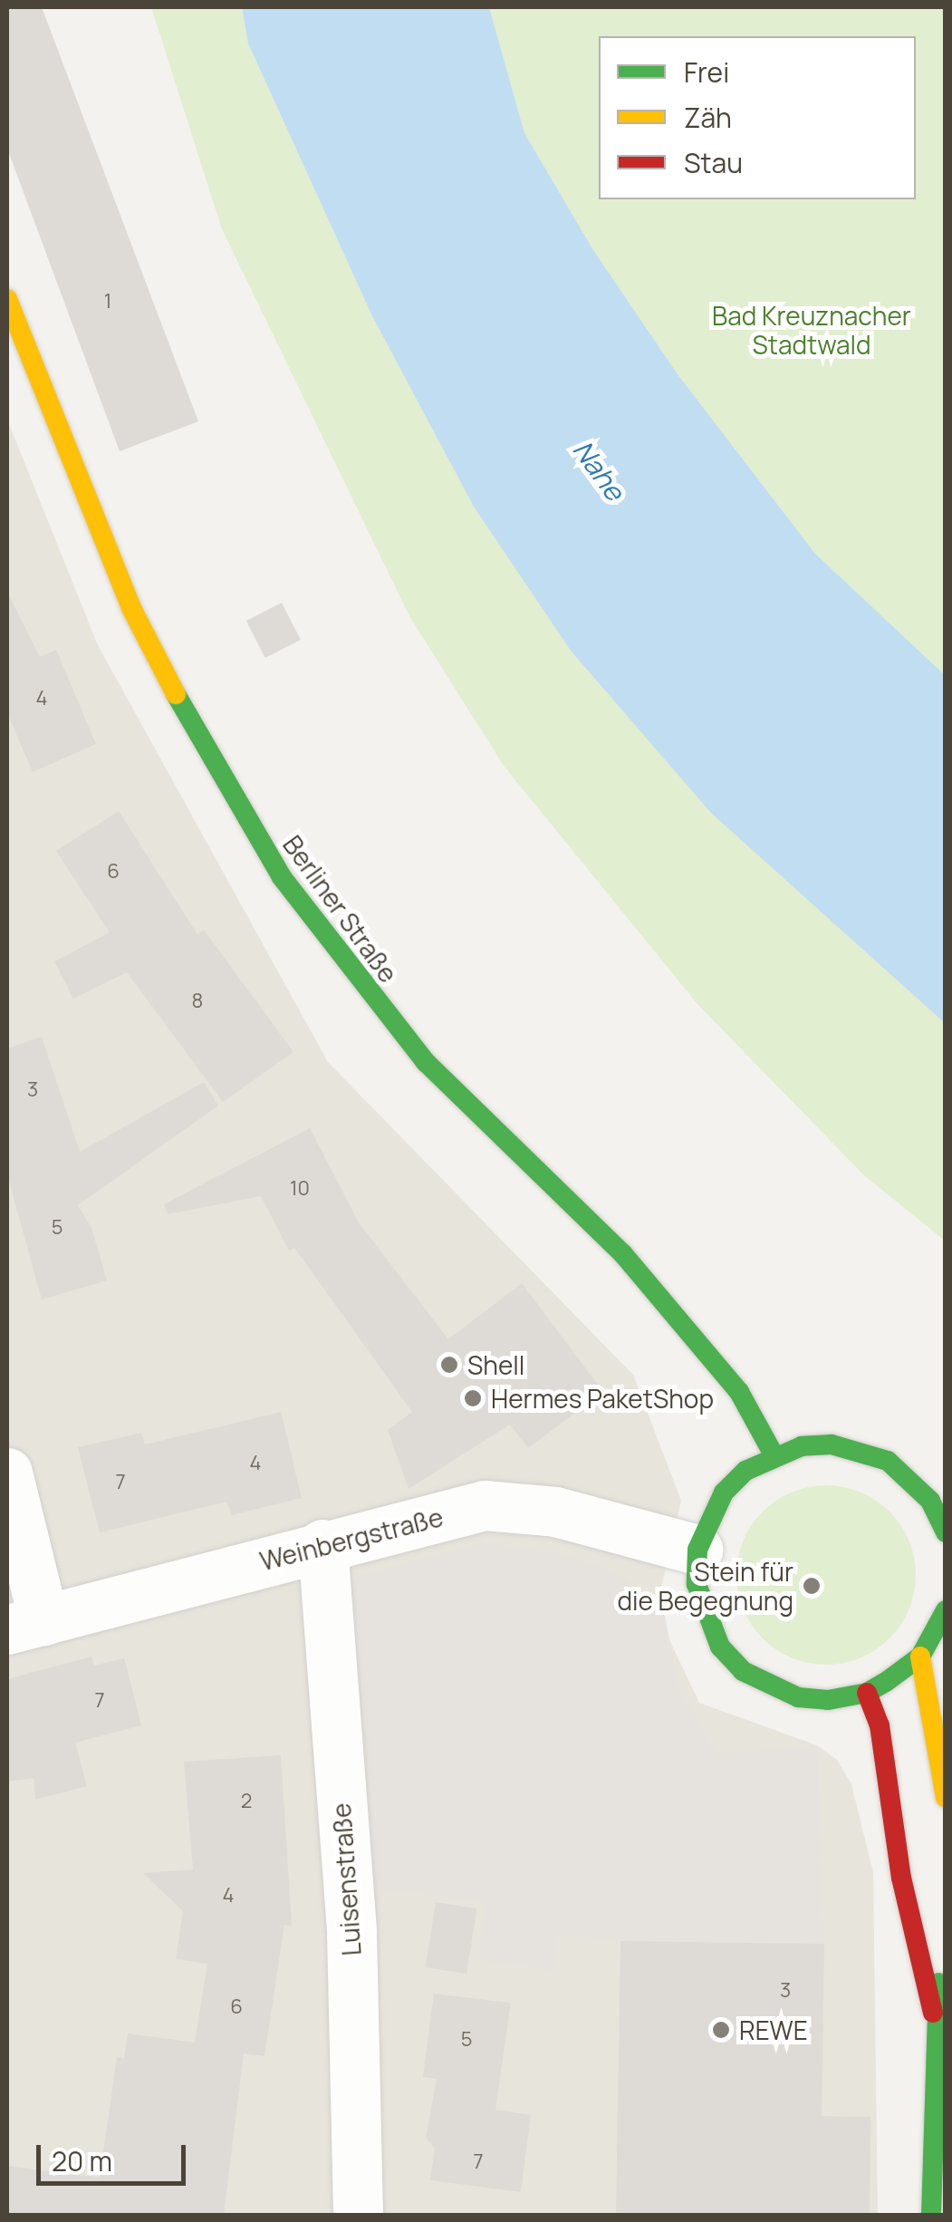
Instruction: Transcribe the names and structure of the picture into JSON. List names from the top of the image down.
{
  "streets": {
    "main road": ["Berliner Straße"],
    "street": ["Weinbergstraße", "Luisenstraße"]
  },
  "crossings": [
    ["Weinbergstraße", "Luisenstraße"]
  ],
  "water": ["Nahe"],
  "parks": ["Bad Kreuznacher Stadtwald"],
  "places": [
    "Shell",
    "Hermes PaketShop",
    "Stein für die Begegnung",
    "REWE"
  ],
  "house_numbers": [
    "1",
    "4",
    "6",
    "8",
    "3",
    "10",
    "5",
    "4",
    "7",
    "7",
    "2",
    "4",
    "3",
    "6",
    "5",
    "7"
  ],
  "legend": ["Frei", "Zäh", "Stau"],
  "scale_bar": "20 m"
}
